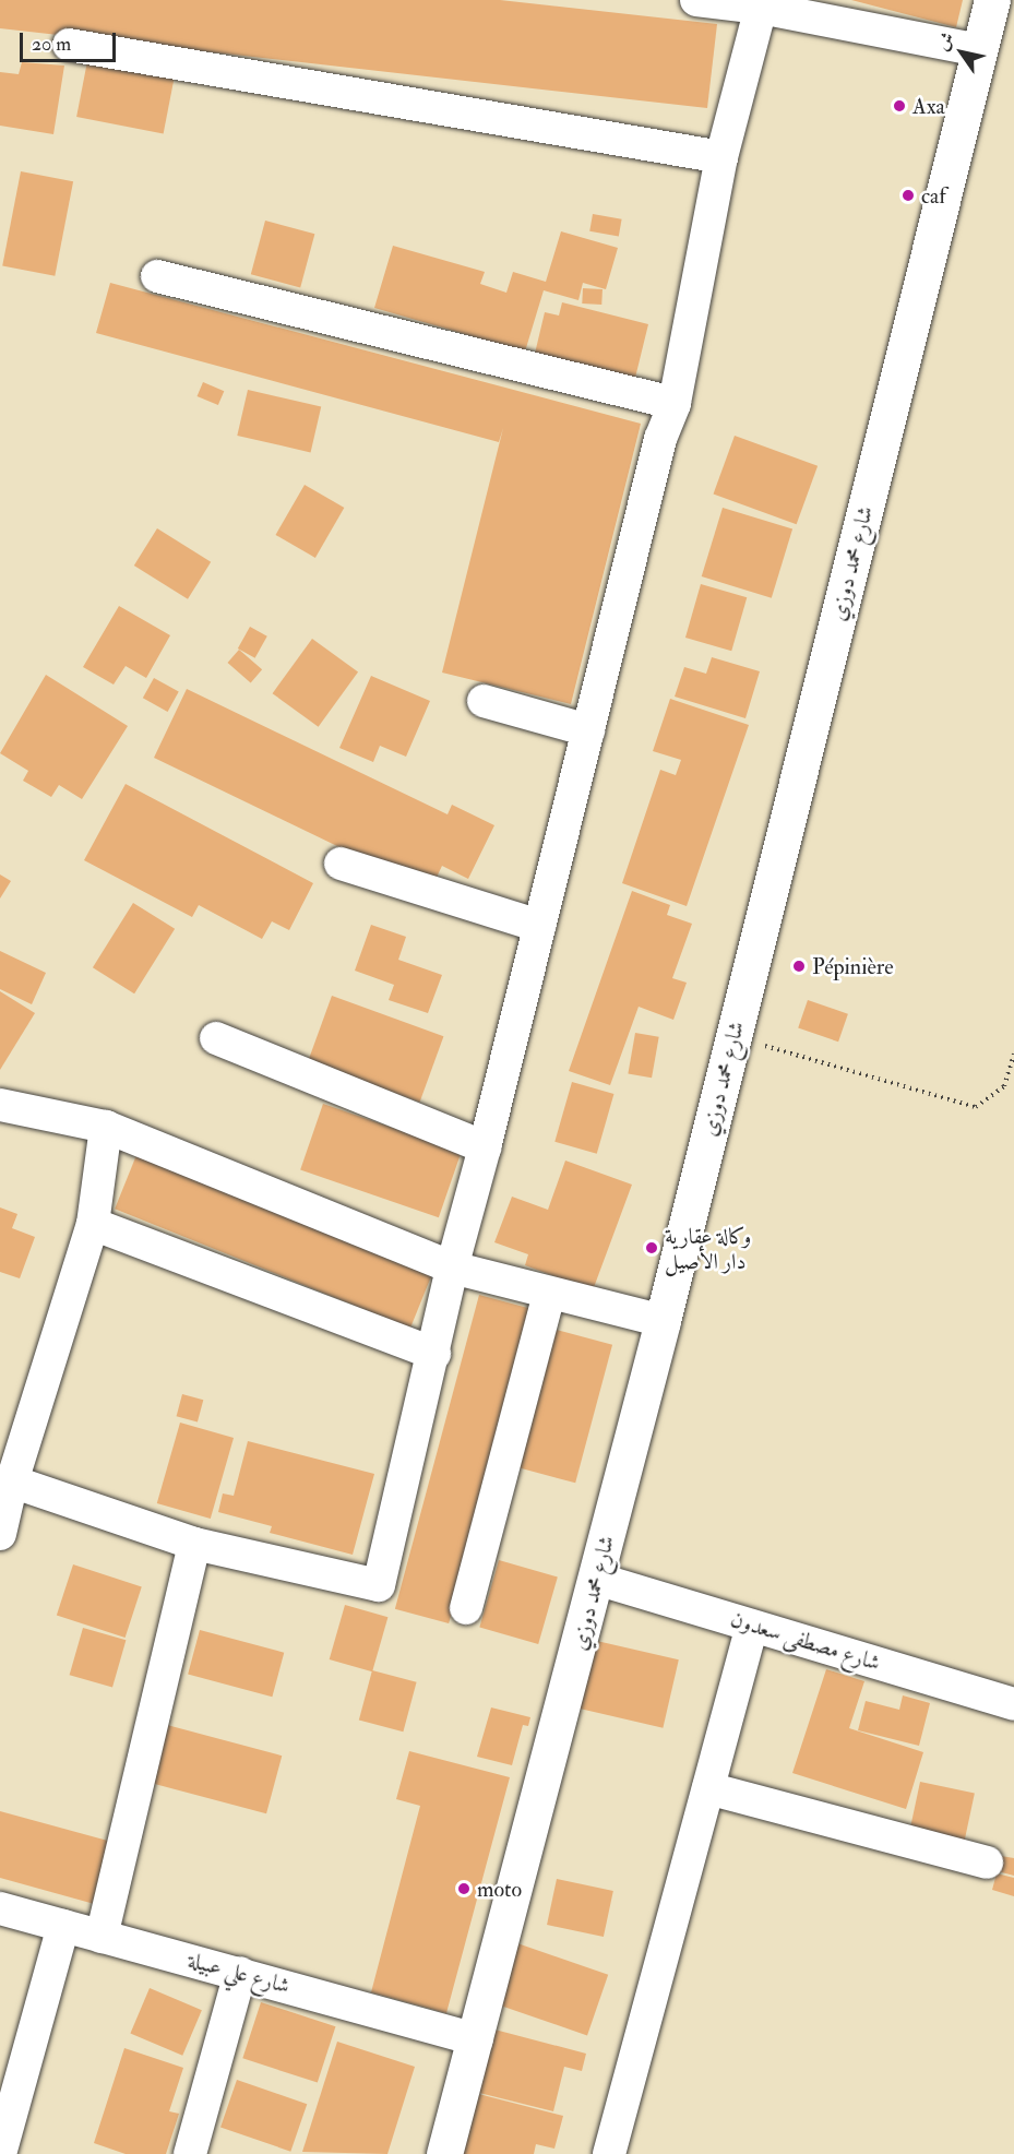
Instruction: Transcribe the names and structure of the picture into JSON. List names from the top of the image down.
{
  "streets": {
    "street": ["شارع محمد دوزي", "شارع مصطفى سعدون", "شارع علي عبيلة"]
  },
  "crossings": [
    ["شارع محمد دوزي", "شارع مصطفى سعدون"],
    ["شارع محمد دوزي", "شارع علي عبيلة"]
  ],
  "places": [
    "Axa",
    "caf",
    "Pépinière",
    "وكالة عقارية دار الأصيل",
    "moto"
  ],
  "scale_bar": "20 m",
  "north": "top left"
}
